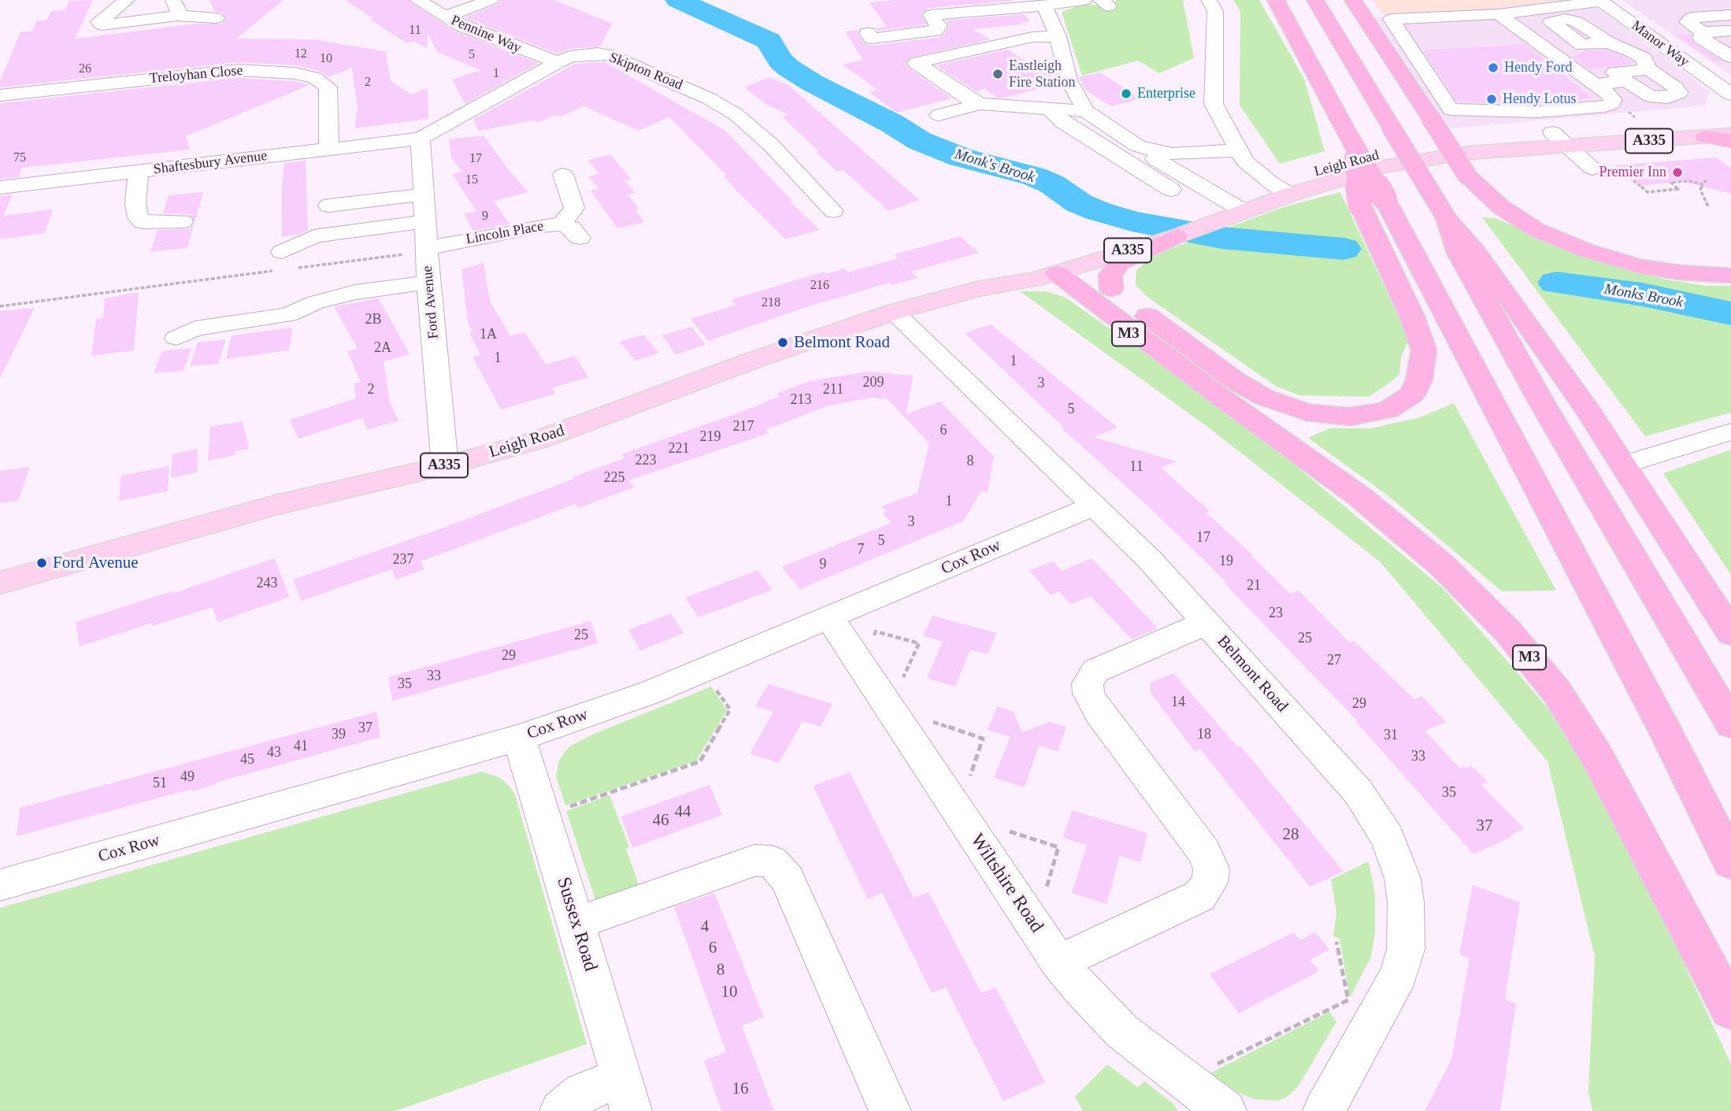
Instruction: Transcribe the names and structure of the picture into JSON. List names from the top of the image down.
{
  "streets": {
    "highway": ["M3"],
    "main road": ["A335", "Leigh Road"],
    "street": [
      "Pennine Way",
      "Manor Way",
      "Skipton Road",
      "Treloyhan Close",
      "Shaftesbury Avenue",
      "Lincoln Place",
      "Ford Avenue",
      "Cox Row",
      "Belmont Road",
      "Wiltshire Road",
      "Sussex Road"
    ]
  },
  "crossings": [
    ["Pennine Way", "Skipton Road"],
    ["Skipton Road", "Shaftesbury Avenue"],
    ["Skipton Road", "Ford Avenue"],
    ["Treloyhan Close", "Shaftesbury Avenue"],
    ["Shaftesbury Avenue", "Ford Avenue"],
    ["Leigh Road", "Ford Avenue"],
    ["Leigh Road", "M3"],
    ["Leigh Road", "Belmont Road"],
    ["Lincoln Place", "Ford Avenue"],
    ["Cox Row", "Belmont Road"],
    ["Cox Row", "Wiltshire Road"],
    ["Cox Row", "Sussex Road"]
  ],
  "water": ["Monk's Brook", "Monks Brook"],
  "places": [
    "Hendy Ford",
    "Eastleigh Fire Station",
    "Enterprise",
    "Hendy Lotus",
    "Premier Inn",
    "Belmont Road",
    "Ford Avenue"
  ],
  "house_numbers": [
    "11",
    "12",
    "5",
    "10",
    "26",
    "1",
    "2",
    "75",
    "17",
    "15",
    "9",
    "216",
    "218",
    "2B",
    "1A",
    "2A",
    "1",
    "1",
    "209",
    "3",
    "2",
    "211",
    "213",
    "5",
    "217",
    "6",
    "219",
    "221",
    "223",
    "8",
    "11",
    "225",
    "1",
    "3",
    "17",
    "5",
    "7",
    "237",
    "19",
    "9",
    "243",
    "21",
    "23",
    "25",
    "25",
    "29",
    "27",
    "33",
    "35",
    "14",
    "29",
    "37",
    "39",
    "18",
    "31",
    "41",
    "43",
    "33",
    "45",
    "49",
    "51",
    "35",
    "44",
    "46",
    "37",
    "28",
    "4",
    "6",
    "8",
    "10",
    "16"
  ]
}
